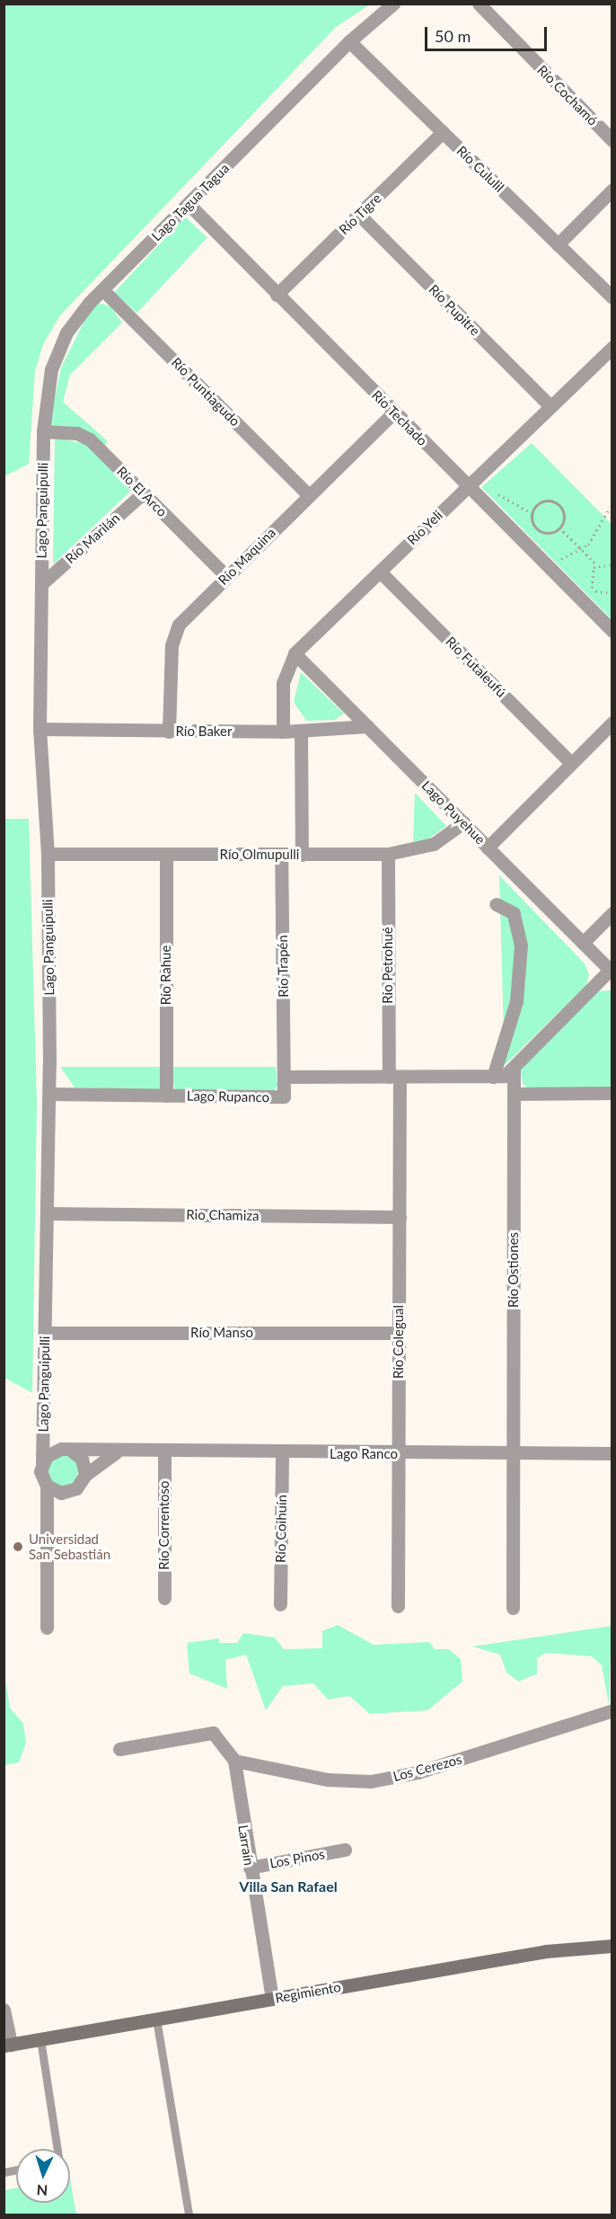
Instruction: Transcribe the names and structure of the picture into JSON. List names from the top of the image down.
{
  "streets": {
    "main road": ["Regimiento"],
    "street": [
      "Río Cochamó",
      "Río Cululil",
      "Lago Tagua Tagua",
      "Río Tigre",
      "Río Pupitre",
      "Río Puntiagudo",
      "Río Techado",
      "Río El Arco",
      "Lago Panguipulli",
      "Río Yeli",
      "Río Marilán",
      "Río Maquina",
      "Río Futaleufú",
      "Río Baker",
      "Lago Puyehue",
      "Río Olmupulli",
      "Río Petrohué",
      "Río Trapén",
      "Río Rahue",
      "Lago Rupanco",
      "Rio Chamiza",
      "Río Ostiones",
      "Río Manso",
      "Río Colegual",
      "Lago Ranco",
      "Río Correntoso",
      "Río Coihuín",
      "Los Cerezos",
      "Larraín",
      "Los Pinos"
    ]
  },
  "crossings": [
    ["Río Cululil", "Lago Tagua Tagua"],
    ["Río Cululil", "Río Tigre"],
    ["Lago Tagua Tagua", "Río Puntiagudo"],
    ["Lago Tagua Tagua", "Río Techado"],
    ["Lago Tagua Tagua", "Río El Arco"],
    ["Lago Tagua Tagua", "Lago Panguipulli"],
    ["Río Tigre", "Río Pupitre"],
    ["Río Tigre", "Río Techado"],
    ["Río Pupitre", "Río Yeli"],
    ["Río Puntiagudo", "Río Maquina"],
    ["Río Techado", "Río Yeli"],
    ["Río Techado", "Río Maquina"],
    ["Río El Arco", "Lago Panguipulli"],
    ["Río El Arco", "Río Marilán"],
    ["Río El Arco", "Río Maquina"],
    ["Lago Panguipulli", "Río Marilán"],
    ["Lago Panguipulli", "Río Baker"],
    ["Lago Panguipulli", "Río Olmupulli"],
    ["Lago Panguipulli", "Lago Rupanco"],
    ["Lago Panguipulli", "Rio Chamiza"],
    ["Lago Panguipulli", "Río Manso"],
    ["Lago Panguipulli", "Lago Ranco"],
    ["Río Yeli", "Río Futaleufú"],
    ["Río Yeli", "Río Baker"],
    ["Río Yeli", "Lago Puyehue"],
    ["Río Maquina", "Río Baker"],
    ["Río Baker", "Lago Puyehue"],
    ["Lago Puyehue", "Río Olmupulli"],
    ["Río Olmupulli", "Río Petrohué"],
    ["Río Olmupulli", "Río Trapén"],
    ["Río Olmupulli", "Río Rahue"],
    ["Río Petrohué", "Lago Rupanco"],
    ["Río Petrohué", "Río Colegual"],
    ["Río Trapén", "Lago Rupanco"],
    ["Río Rahue", "Lago Rupanco"],
    ["Lago Rupanco", "Río Ostiones"],
    ["Lago Rupanco", "Río Colegual"],
    ["Rio Chamiza", "Río Colegual"],
    ["Río Ostiones", "Lago Ranco"],
    ["Río Manso", "Río Colegual"],
    ["Río Colegual", "Lago Ranco"],
    ["Lago Ranco", "Río Correntoso"],
    ["Lago Ranco", "Río Coihuín"],
    ["Los Cerezos", "Larraín"],
    ["Larraín", "Los Pinos"],
    ["Larraín", "Regimiento"]
  ],
  "districts": ["Villa San Rafael"],
  "places": ["Universidad San Sebastián"],
  "scale_bar": "50 m",
  "north": "bottom"
}
